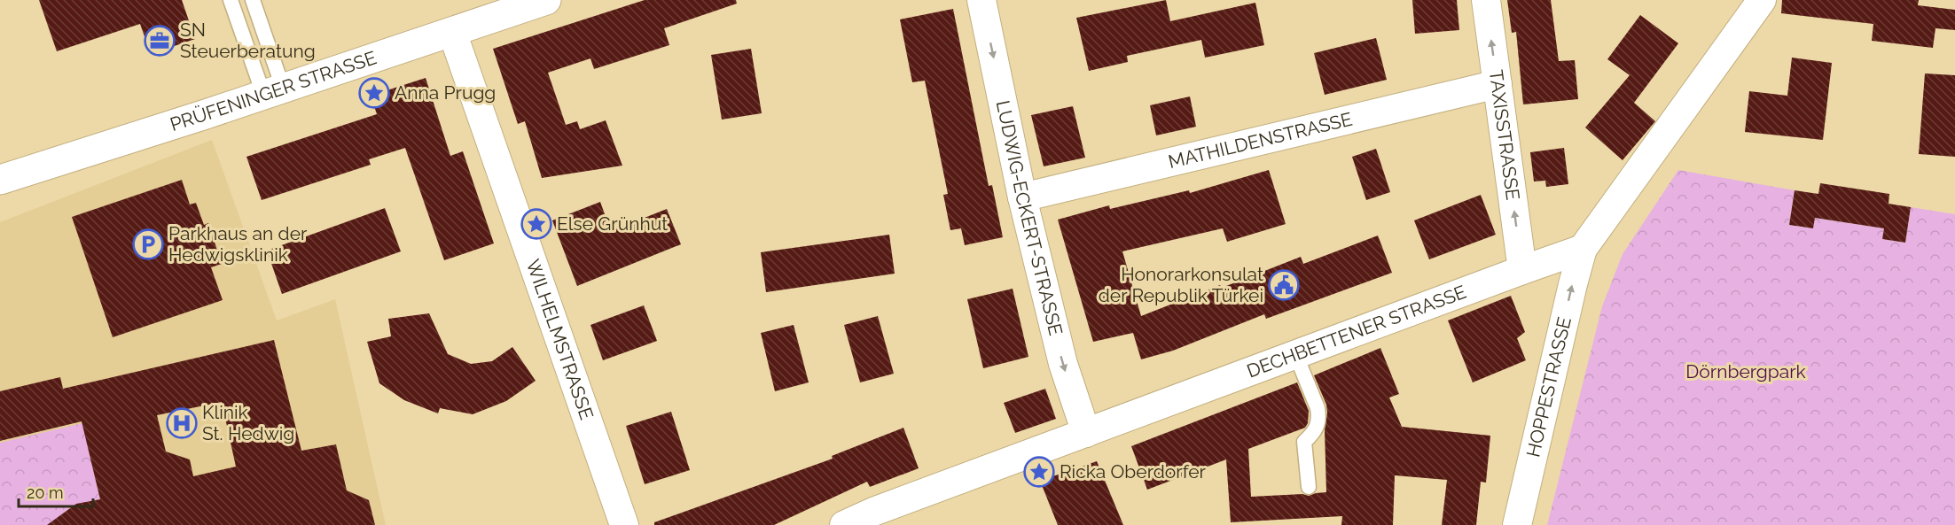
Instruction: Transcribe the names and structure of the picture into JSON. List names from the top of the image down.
{
  "streets": {
    "street": [
      "PRÜFENINGER STRASSE",
      "TAXISSTRASSE",
      "MATHILDENSTRASSE",
      "LUDWIG-ECKERT-STRASSE",
      "DECHBETTENER STRASSE",
      "WILHELMSTRASSE",
      "HOPPESTRASSE"
    ]
  },
  "crossings": [
    ["PRÜFENINGER STRASSE", "WILHELMSTRASSE"],
    ["TAXISSTRASSE", "MATHILDENSTRASSE"],
    ["TAXISSTRASSE", "DECHBETTENER STRASSE"],
    ["MATHILDENSTRASSE", "LUDWIG-ECKERT-STRASSE"],
    ["LUDWIG-ECKERT-STRASSE", "DECHBETTENER STRASSE"],
    ["DECHBETTENER STRASSE", "HOPPESTRASSE"]
  ],
  "one_way": ["TAXISSTRASSE", "LUDWIG-ECKERT-STRASSE", "HOPPESTRASSE"],
  "parks": ["Dörnbergpark"],
  "places": {
    "office": ["SN Steuerberatung"],
    "place": ["Anna Prugg", "Else Grünhut", "Ricka Oberdorfer"],
    "parking": ["Parkhaus an der Hedwigsklinik"],
    "public building": ["Honorarkonsulat der Republik Türkei"],
    "hospital": ["Klinik St. Hedwig"]
  },
  "scale_bar": "20 m"
}
